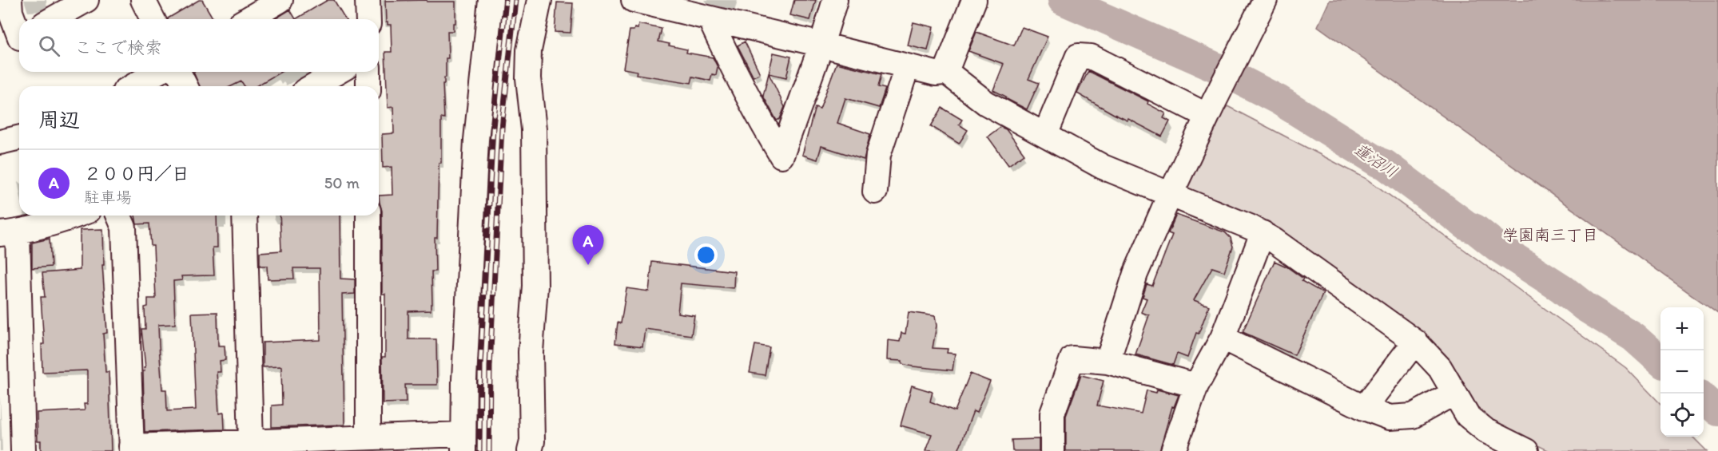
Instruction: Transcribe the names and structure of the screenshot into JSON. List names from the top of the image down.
{
  "districts": ["学園南三丁目"],
  "water": ["蓮沼川"],
  "page": {
    "search": "ここで検索",
    "heading": "周辺",
    "list": [
      {
        "mark": "A",
        "name": "２００円／日",
        "note": "駐車場",
        "value": "50 m"
      }
    ],
    "pins": "A",
    "map_buttons": ["+", "−"]
  }
}
